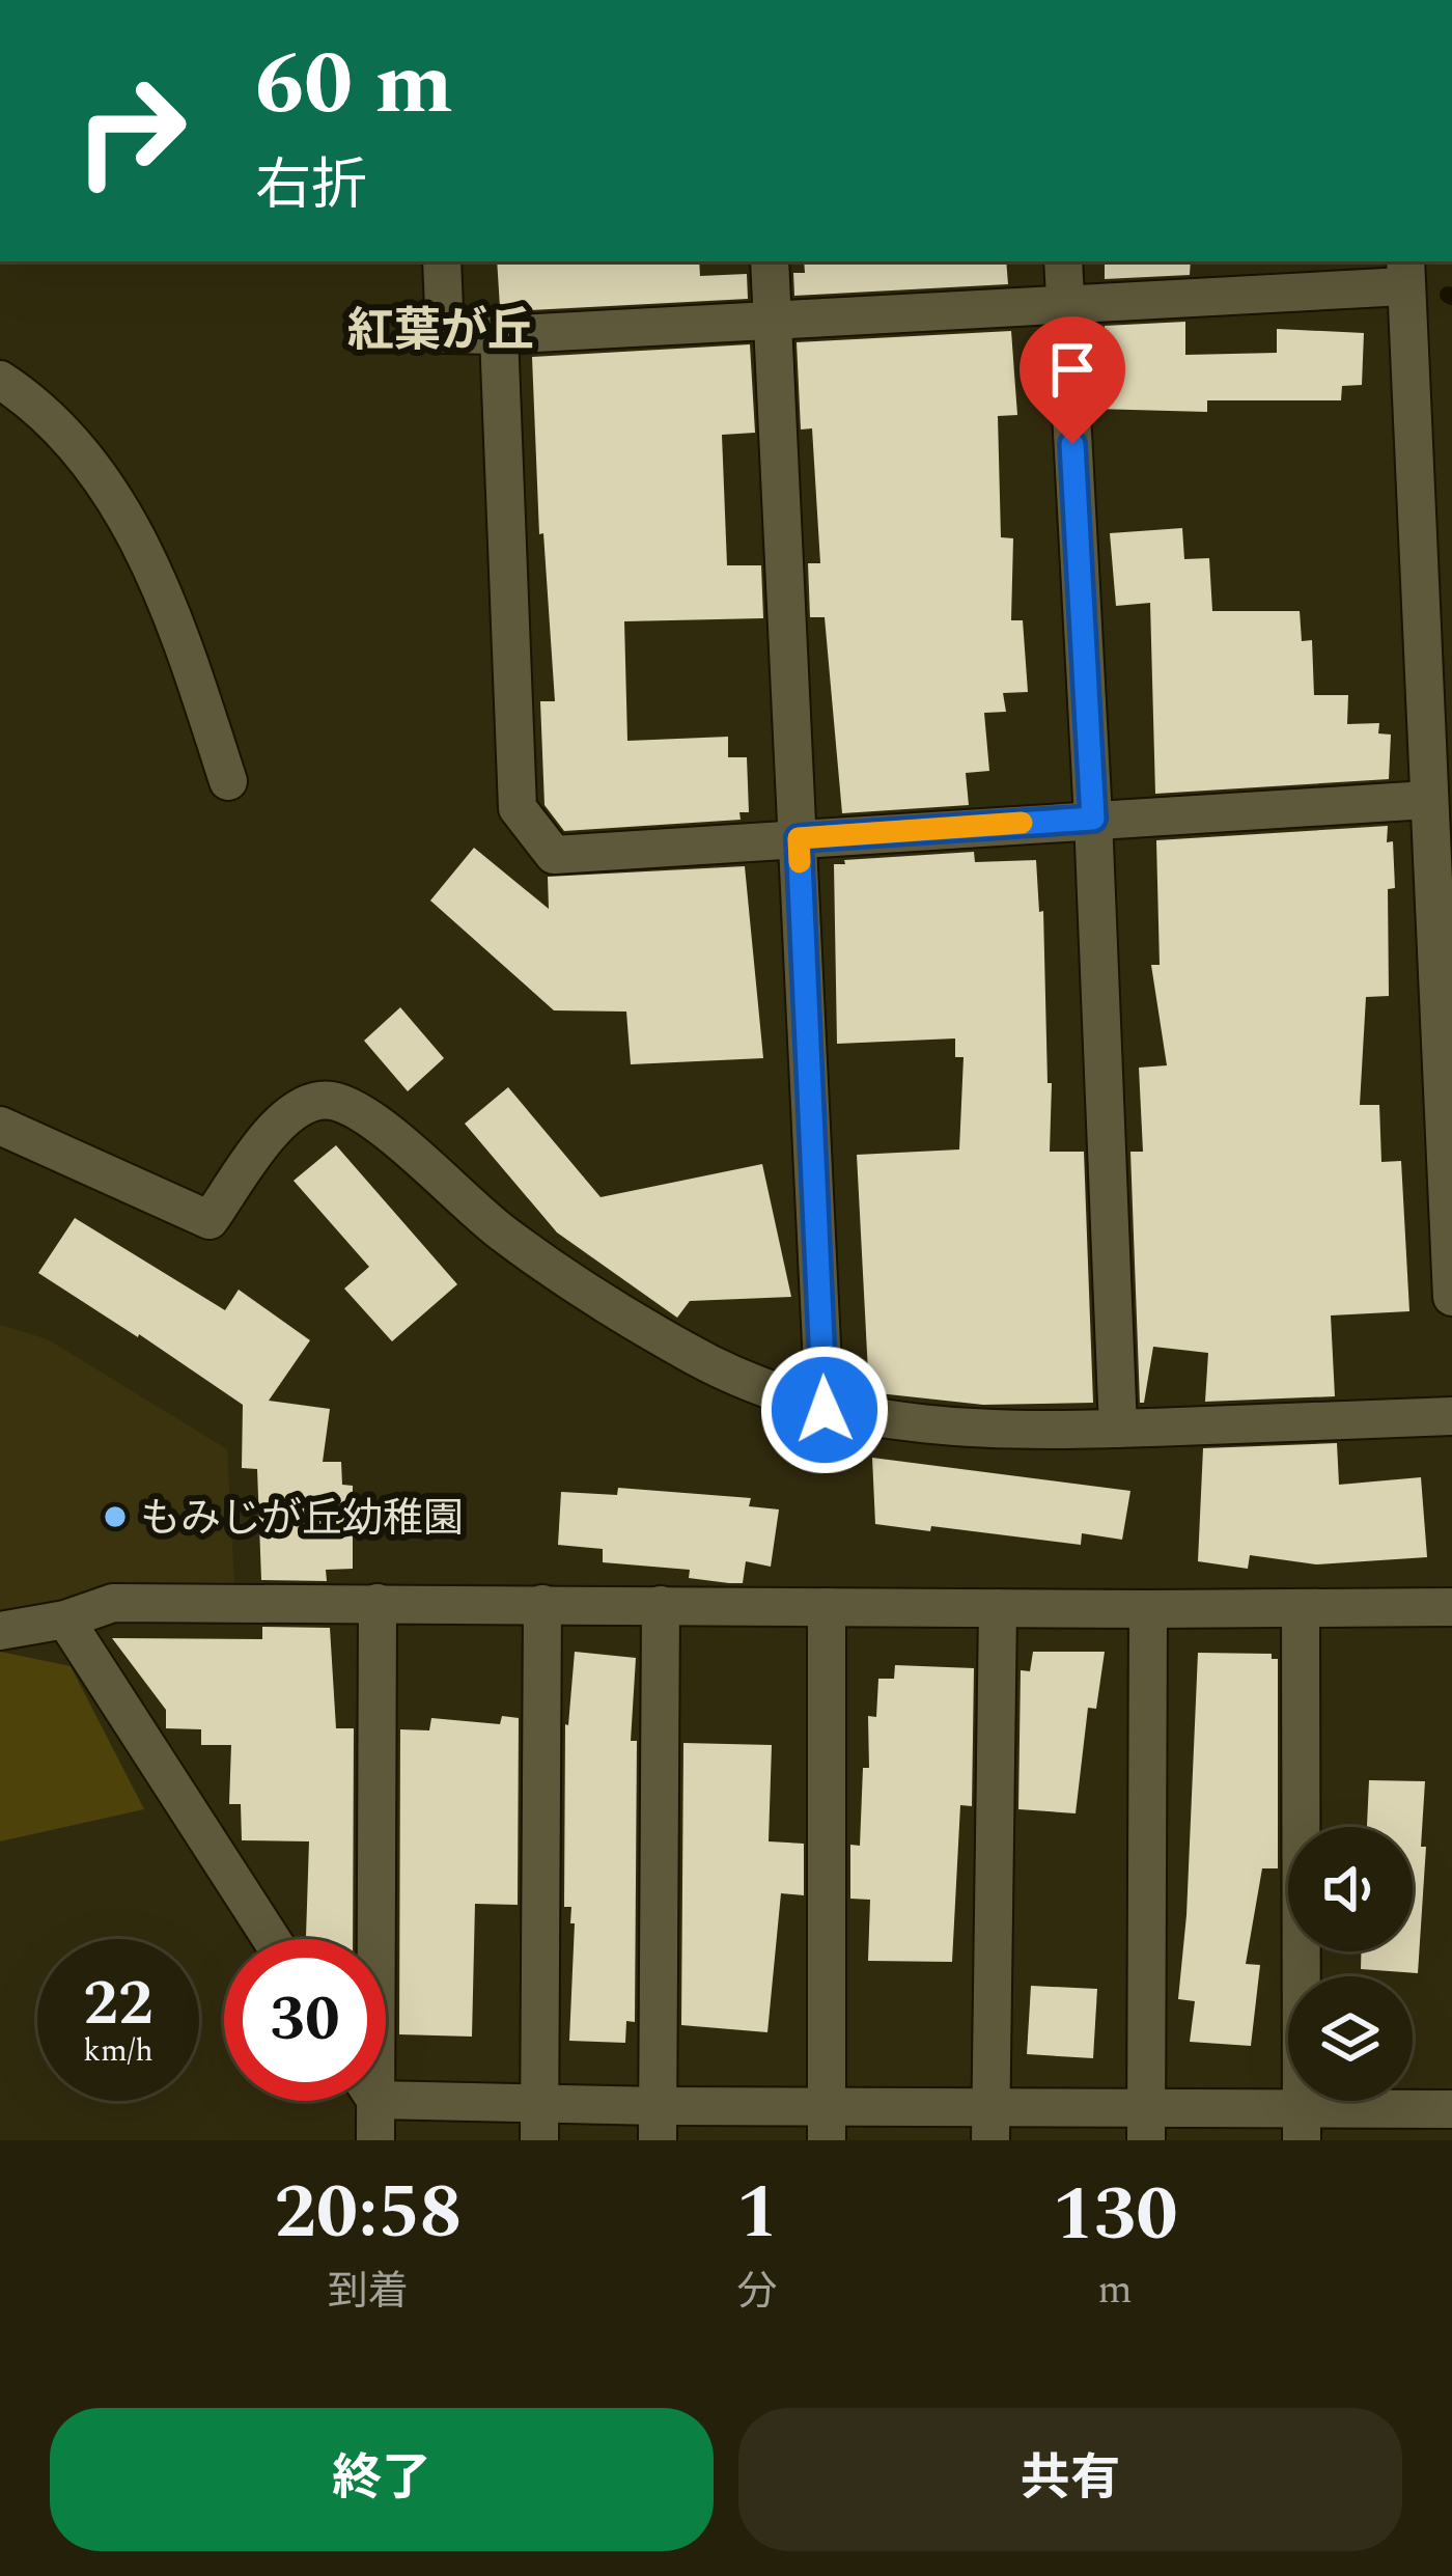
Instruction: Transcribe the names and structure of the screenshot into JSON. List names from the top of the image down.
{
  "districts": ["紅葉が丘"],
  "places": ["もみじが丘幼稚園"],
  "page": {
    "turn": ["60 m", "右折"],
    "speed": "22 km/h",
    "limit": "30",
    "eta": [
      "20:58",
      "到着",
      "1",
      "分",
      "130",
      "m"
    ],
    "buttons": ["終了", "共有"]
  }
}
